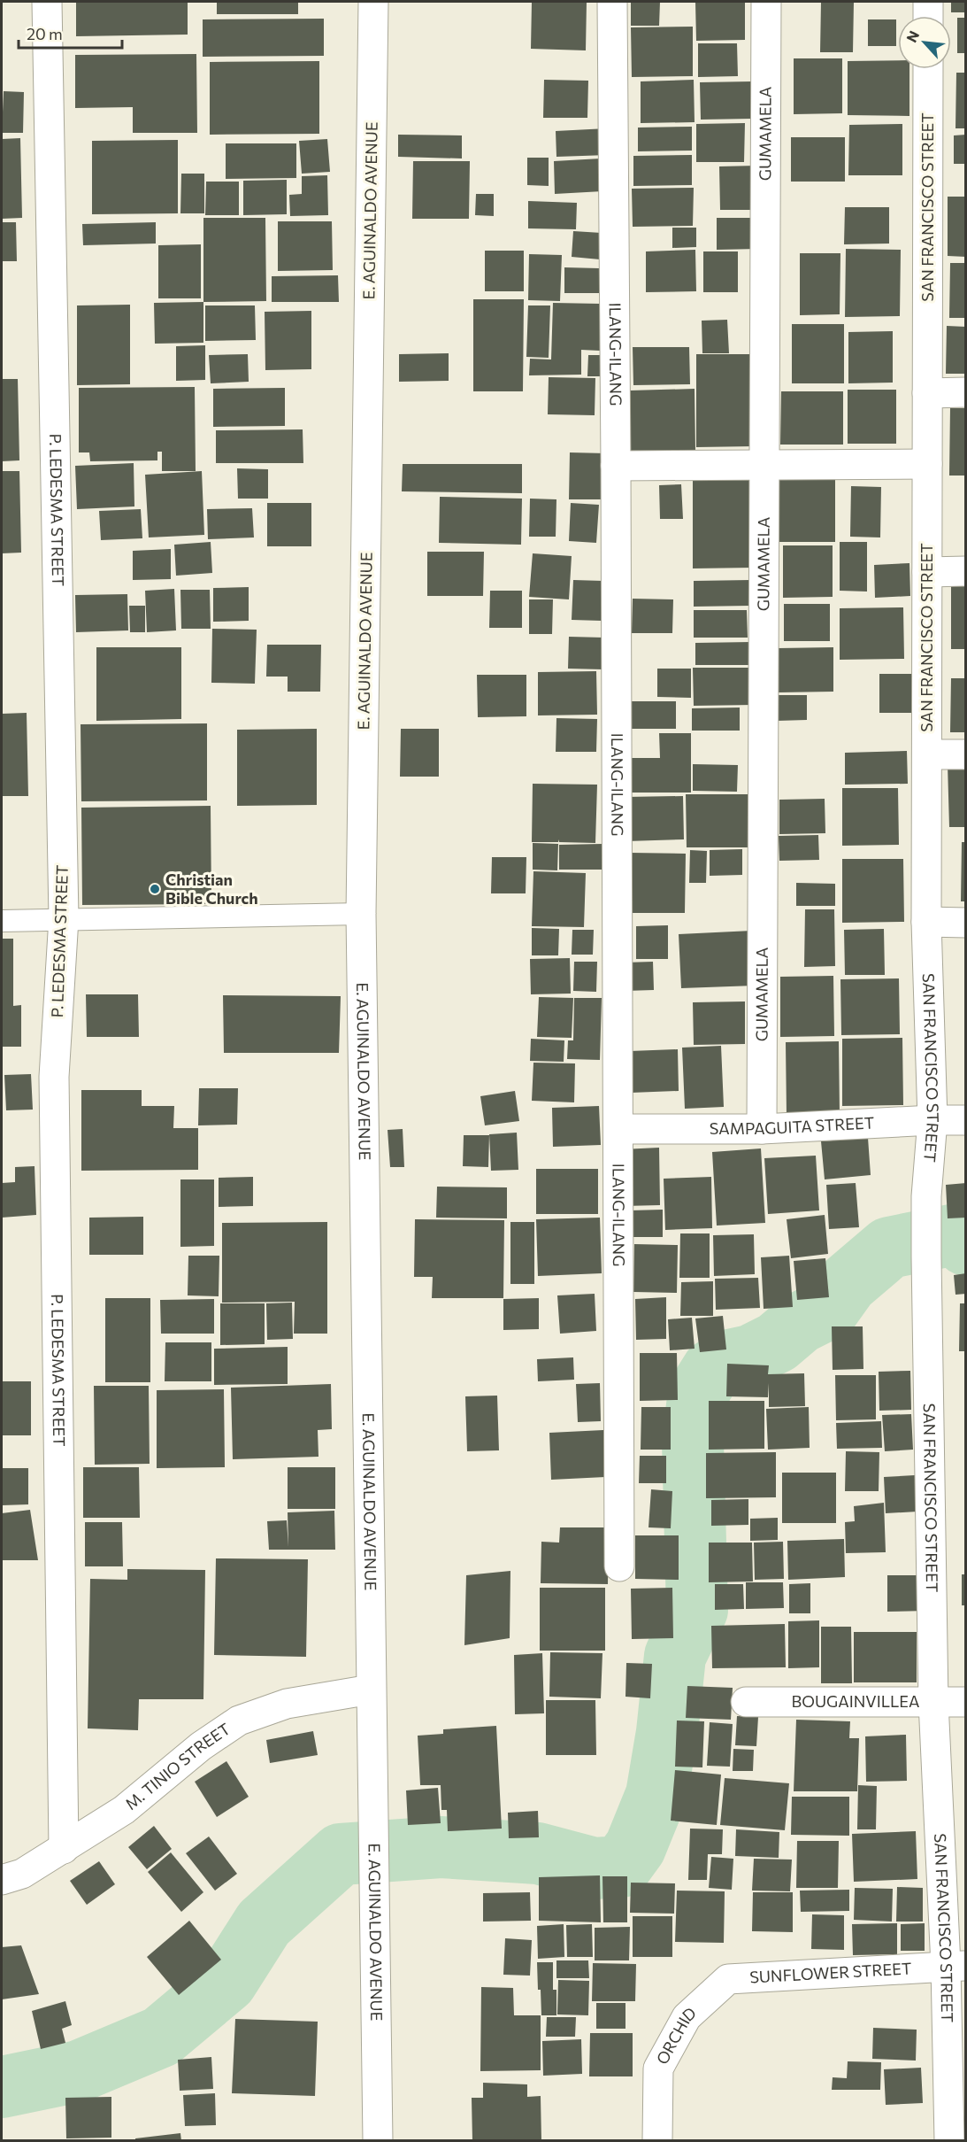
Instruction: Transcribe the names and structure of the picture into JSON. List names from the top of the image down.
{
  "streets": {
    "street": [
      "GUMAMELA",
      "SAN FRANCISCO STREET",
      "E. AGUINALDO AVENUE",
      "ILANG-ILANG",
      "P. LEDESMA STREET",
      "SAMPAGUITA STREET",
      "BOUGAINVILLEA",
      "M. TINIO STREET",
      "SUNFLOWER STREET",
      "ORCHID"
    ]
  },
  "crossings": [
    ["GUMAMELA", "SAMPAGUITA STREET"],
    ["SAN FRANCISCO STREET", "SAMPAGUITA STREET"],
    ["SAN FRANCISCO STREET", "BOUGAINVILLEA"],
    ["SAN FRANCISCO STREET", "SUNFLOWER STREET"],
    ["E. AGUINALDO AVENUE", "M. TINIO STREET"],
    ["ILANG-ILANG", "SAMPAGUITA STREET"],
    ["P. LEDESMA STREET", "M. TINIO STREET"],
    ["SUNFLOWER STREET", "ORCHID"]
  ],
  "places": ["Christian Bible Church"],
  "scale_bar": "20 m",
  "north": "top left"
}
